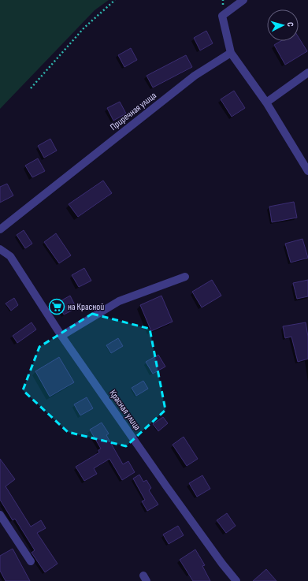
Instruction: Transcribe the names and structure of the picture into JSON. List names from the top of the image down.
{
  "streets": {
    "street": ["Приречная улица", "Красная улица"]
  },
  "places": {
    "supermarket": ["на Красной"]
  },
  "north": "right"
}
